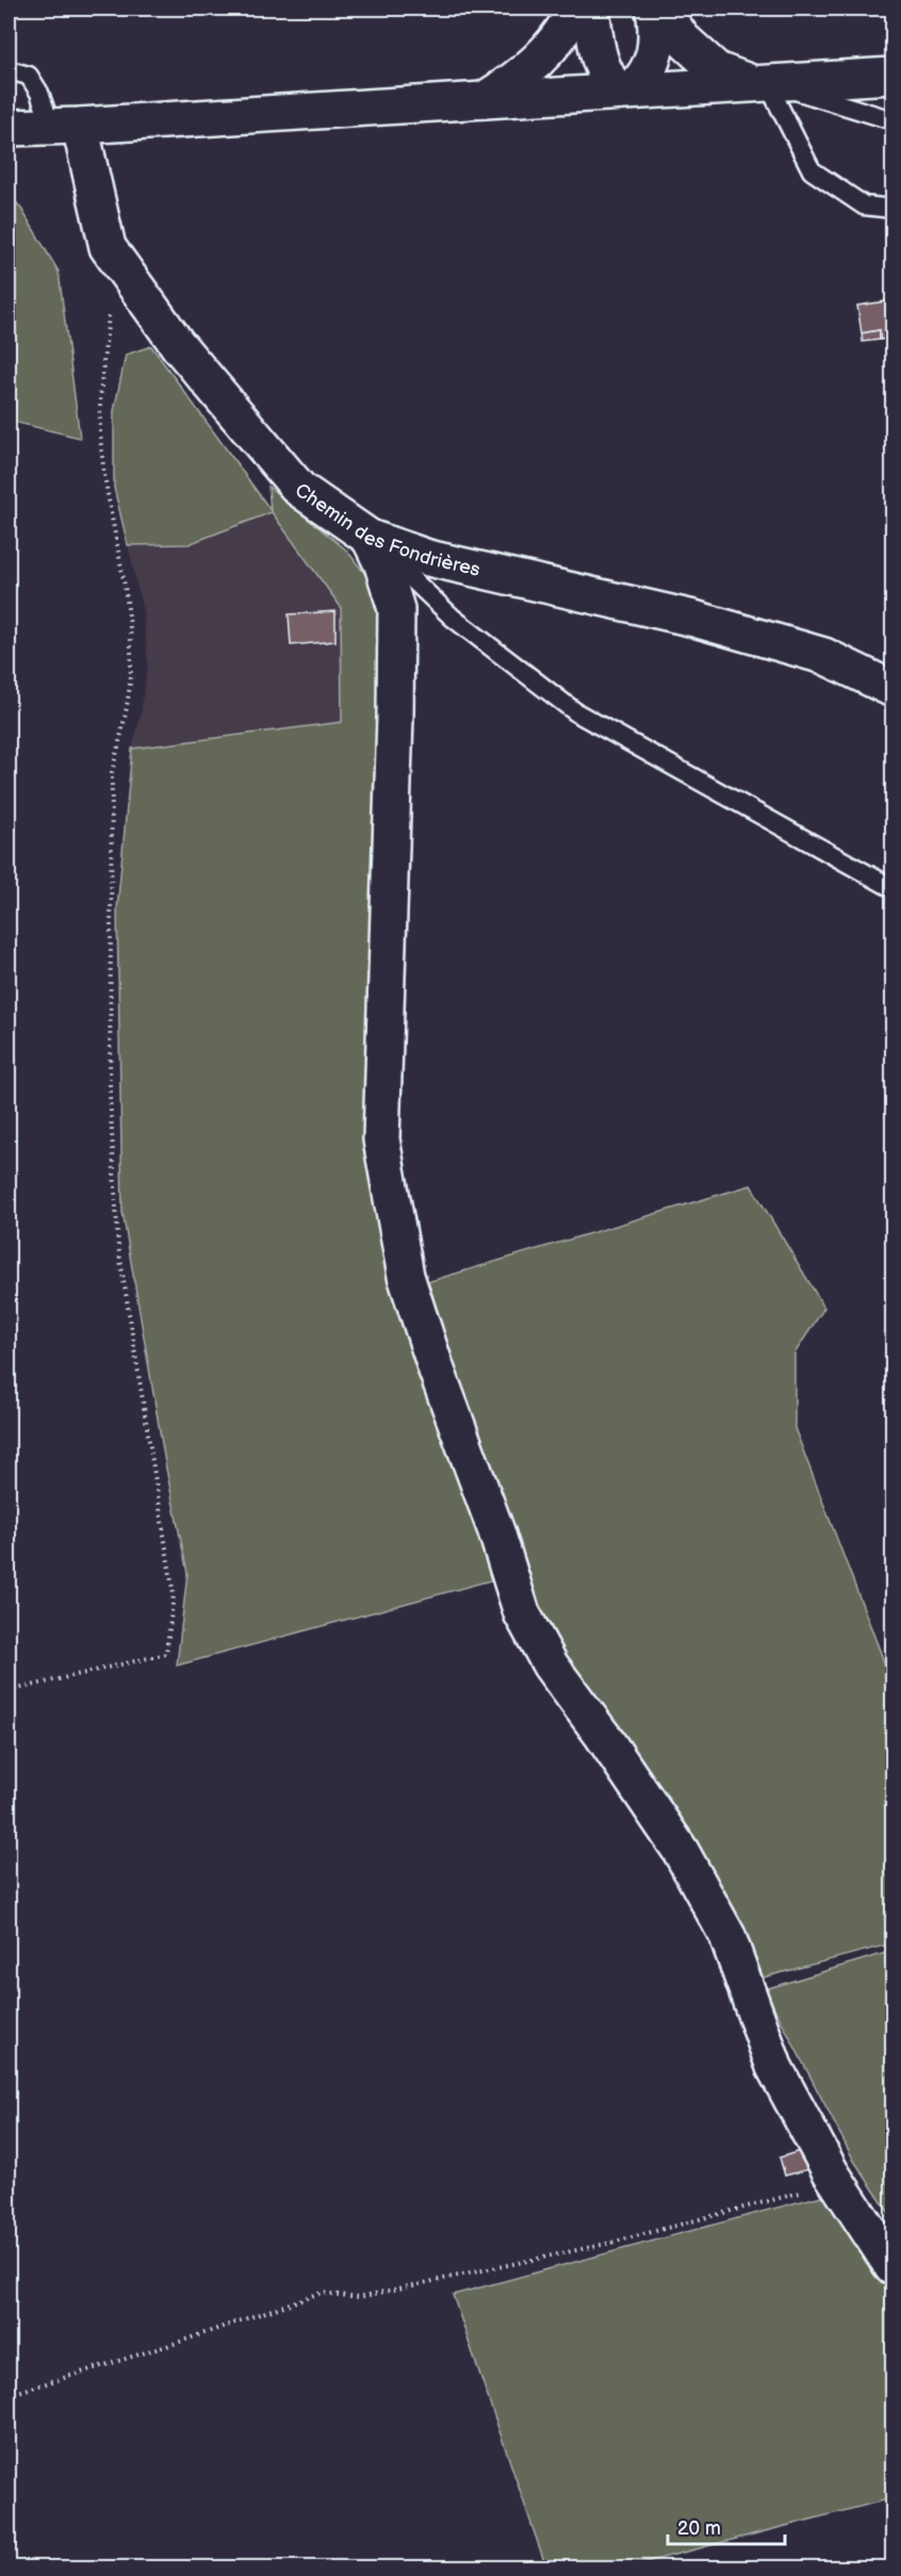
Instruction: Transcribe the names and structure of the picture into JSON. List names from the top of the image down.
{
  "streets": {
    "street": ["Chemin des Fondrières"]
  },
  "scale_bar": "20 m"
}
